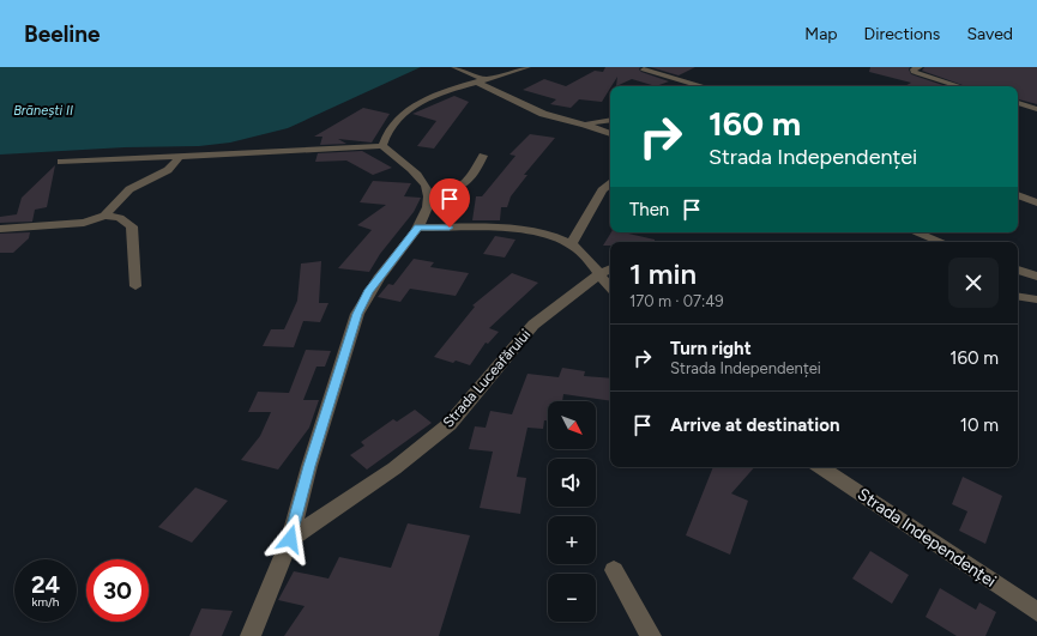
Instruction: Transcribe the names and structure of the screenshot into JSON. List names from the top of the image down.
{
  "streets": {
    "street": ["Strada Luceafărului", "Strada Independenței"]
  },
  "water": ["Brănești II"],
  "north": "bottom right",
  "page": {
    "header": "Beeline",
    "nav": ["Map", "Directions", "Saved"],
    "turn": ["160 m", "Strada Independenței"],
    "then": "Then",
    "heading": ["1 min", "170 m · 07:49"],
    "list": [
      {
        "name": "Turn right",
        "note": "Strada Independenței",
        "value": "160 m"
      },
      {
        "name": "Arrive at destination",
        "value": "10 m"
      }
    ],
    "map_buttons": ["+", "−"],
    "speed": "24 km/h",
    "limit": "30"
  }
}
